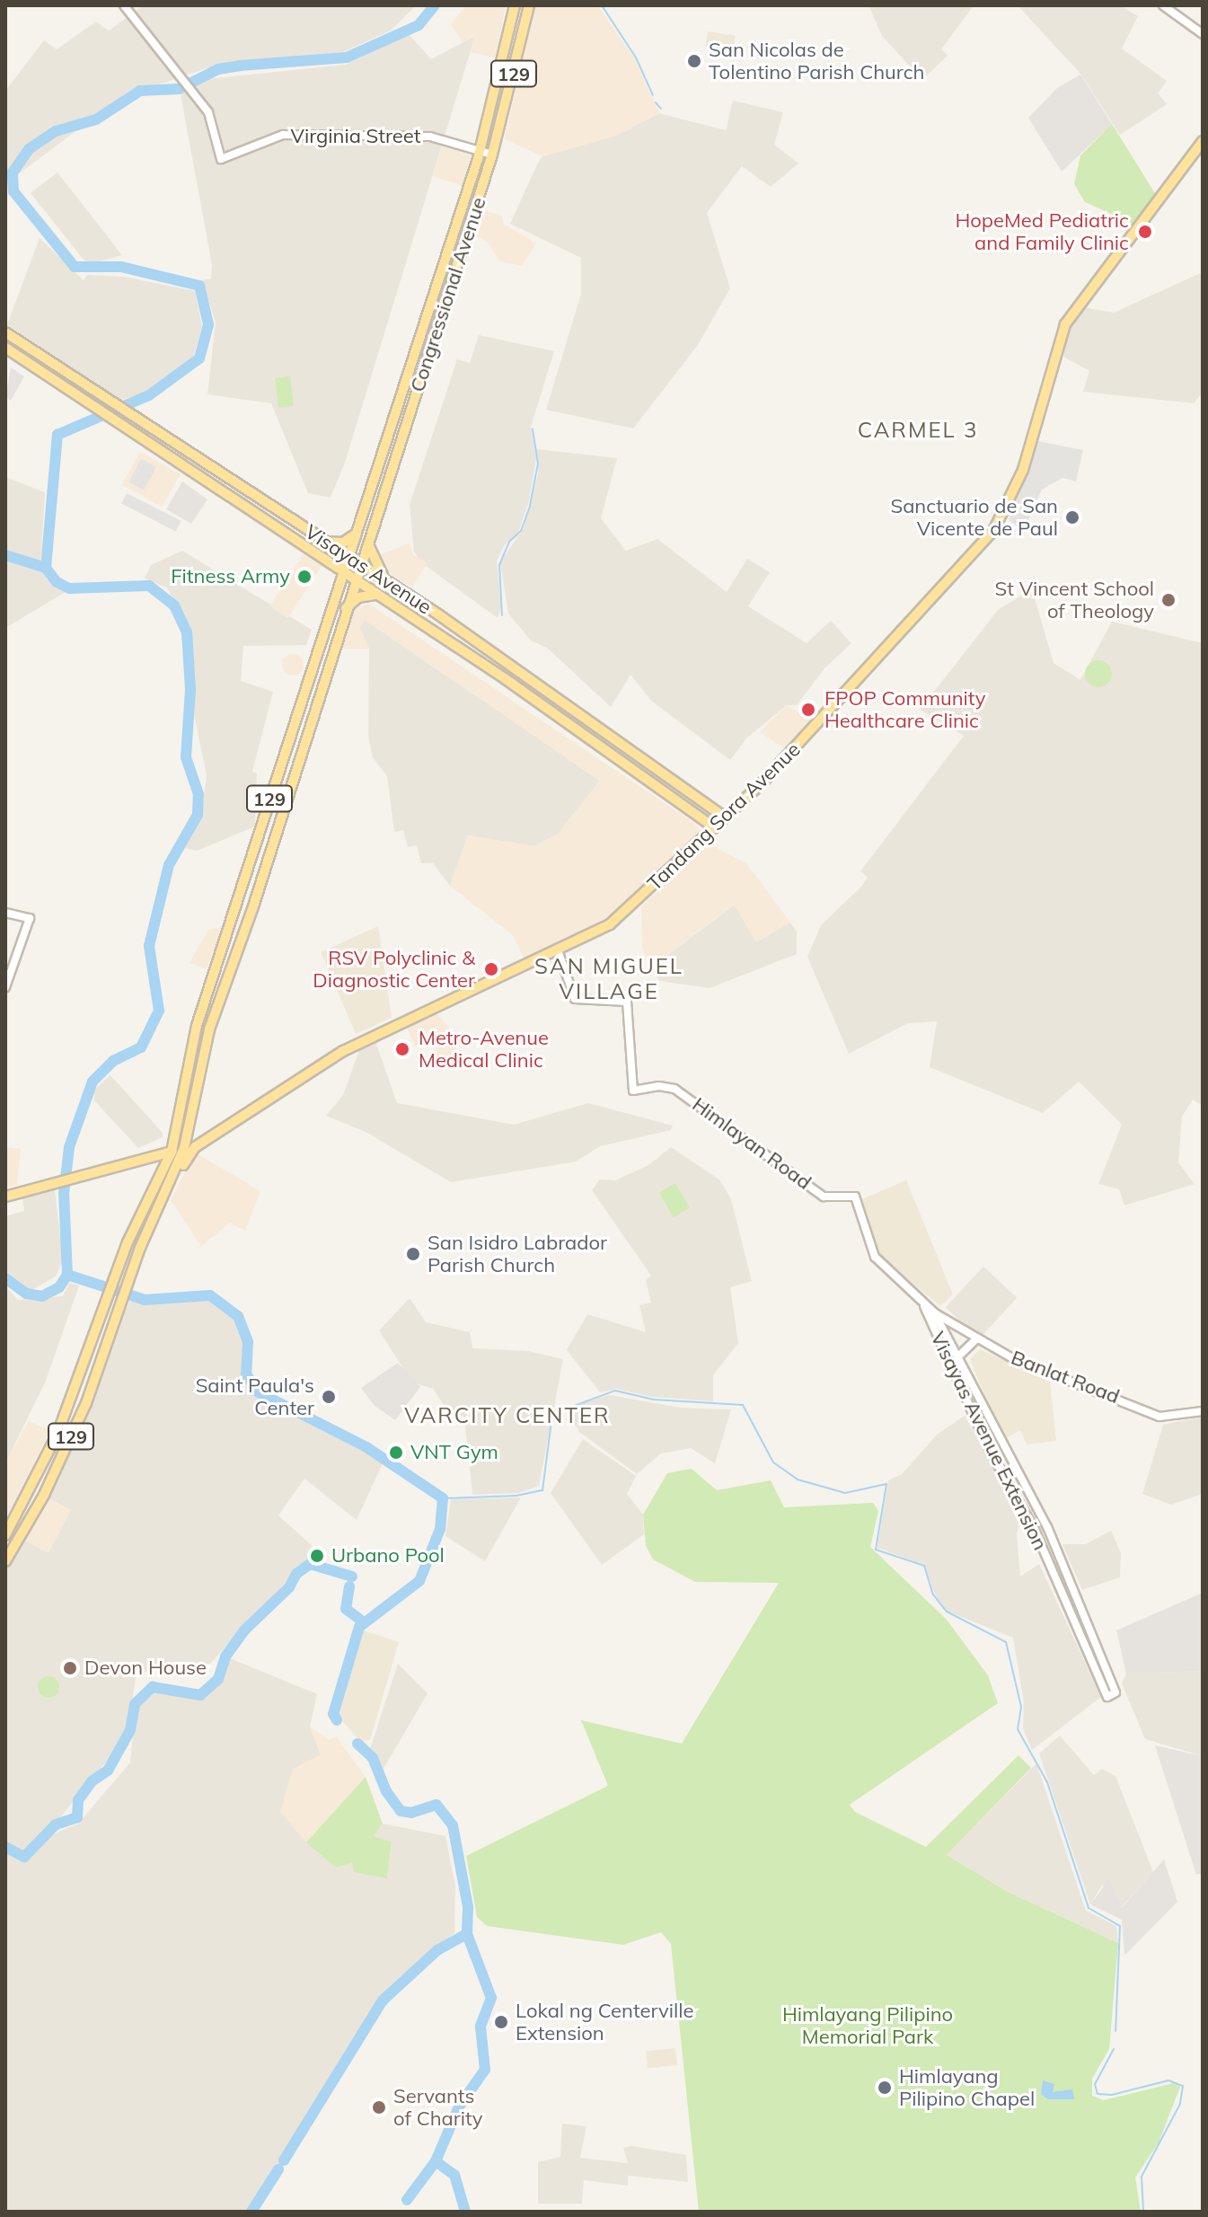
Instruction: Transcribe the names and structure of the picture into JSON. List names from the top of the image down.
{
  "streets": {
    "main road": [
      "129",
      "Congressional Avenue",
      "Visayas Avenue",
      "Tandang Sora Avenue"
    ],
    "street": [
      "Virginia Street",
      "Himlayan Road",
      "Banlat Road",
      "Visayas Avenue Extension"
    ]
  },
  "crossings": [
    ["129", "Congressional Avenue"],
    ["129", "Visayas Avenue"],
    ["129", "Tandang Sora Avenue"],
    ["Virginia Street", "Congressional Avenue"],
    ["Congressional Avenue", "Visayas Avenue"],
    ["Visayas Avenue", "Tandang Sora Avenue"],
    ["Tandang Sora Avenue", "Himlayan Road"],
    ["Himlayan Road", "Banlat Road"],
    ["Himlayan Road", "Visayas Avenue Extension"],
    ["Banlat Road", "Visayas Avenue Extension"]
  ],
  "districts": ["CARMEL 3", "SAN MIGUEL VILLAGE", "VARCITY CENTER"],
  "parks": ["Himlayang Pilipino Memorial Park"],
  "places": [
    "San Nicolas de Tolentino Parish Church",
    "HopeMed Pediatric and Family Clinic",
    "Sanctuario de San Vicente de Paul",
    "Fitness Army",
    "St Vincent School of Theology",
    "FPOP Community Healthcare Clinic",
    "RSV Polyclinic & Diagnostic Center",
    "Metro-Avenue Medical Clinic",
    "San Isidro Labrador Parish Church",
    "Saint Paula's Center",
    "VNT Gym",
    "Urbano Pool",
    "Devon House",
    "Lokal ng Centerville Extension",
    "Himlayang Pilipino Chapel",
    "Servants of Charity"
  ]
}
